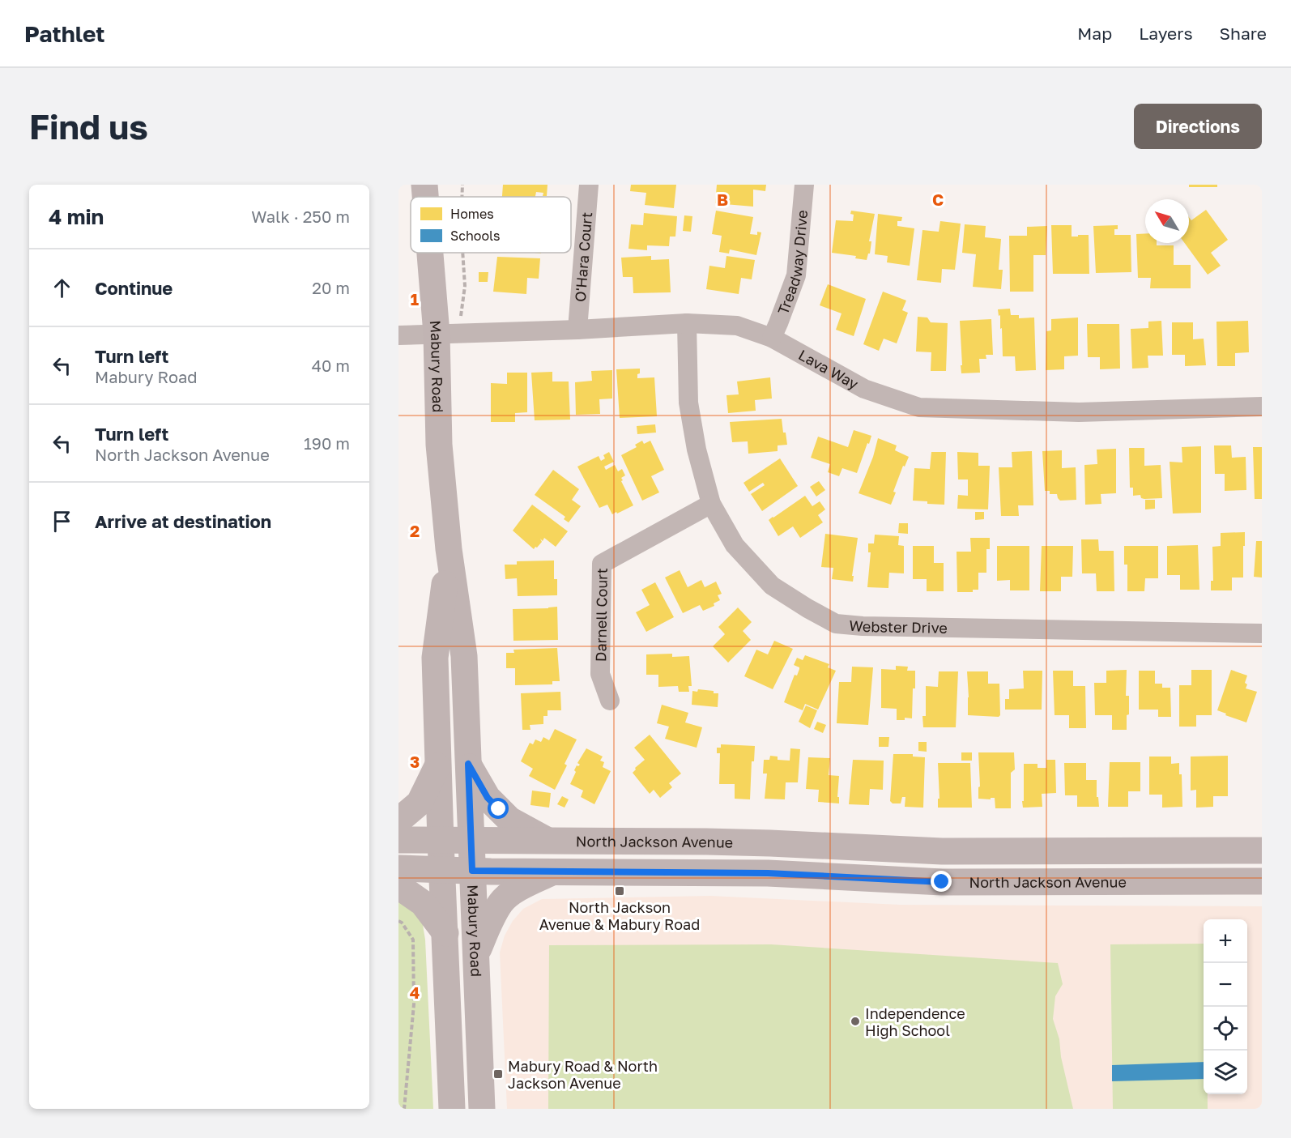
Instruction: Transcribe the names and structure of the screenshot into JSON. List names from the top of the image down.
{
  "streets": {
    "main road": ["Mabury Road", "North Jackson Avenue"],
    "street": [
      "O'Hara Court",
      "Treadway Drive",
      "Lava Way",
      "Darnell Court",
      "Webster Drive"
    ]
  },
  "crossings": [
    ["O'Hara Court", "Lava Way"],
    ["Treadway Drive", "Lava Way"],
    ["Mabury Road", "Lava Way"],
    ["Mabury Road", "North Jackson Avenue"],
    ["Lava Way", "Webster Drive"],
    ["Darnell Court", "Webster Drive"]
  ],
  "places": {
    "transit": ["North Jackson Avenue & Mabury Road", "Mabury Road & North Jackson Avenue"],
    "other": ["Independence High School"]
  },
  "legend": ["Homes", "Schools"],
  "north": "top left",
  "page": {
    "header": "Pathlet",
    "nav": ["Map", "Layers", "Share"],
    "buttons": "Directions",
    "title": "Find us",
    "heading": ["4 min", "Walk · 250 m"],
    "list": [
      ["Continue", "20 m"],
      ["Turn left", "Mabury Road", "40 m"],
      ["Turn left", "North Jackson Avenue", "190 m"],
      "Arrive at destination"
    ],
    "map_buttons": ["+", "−"]
  },
  "grid": {
    "columns": ["B", "C"],
    "rows": [
      "1",
      "2",
      "3",
      "4"
    ]
  }
}
